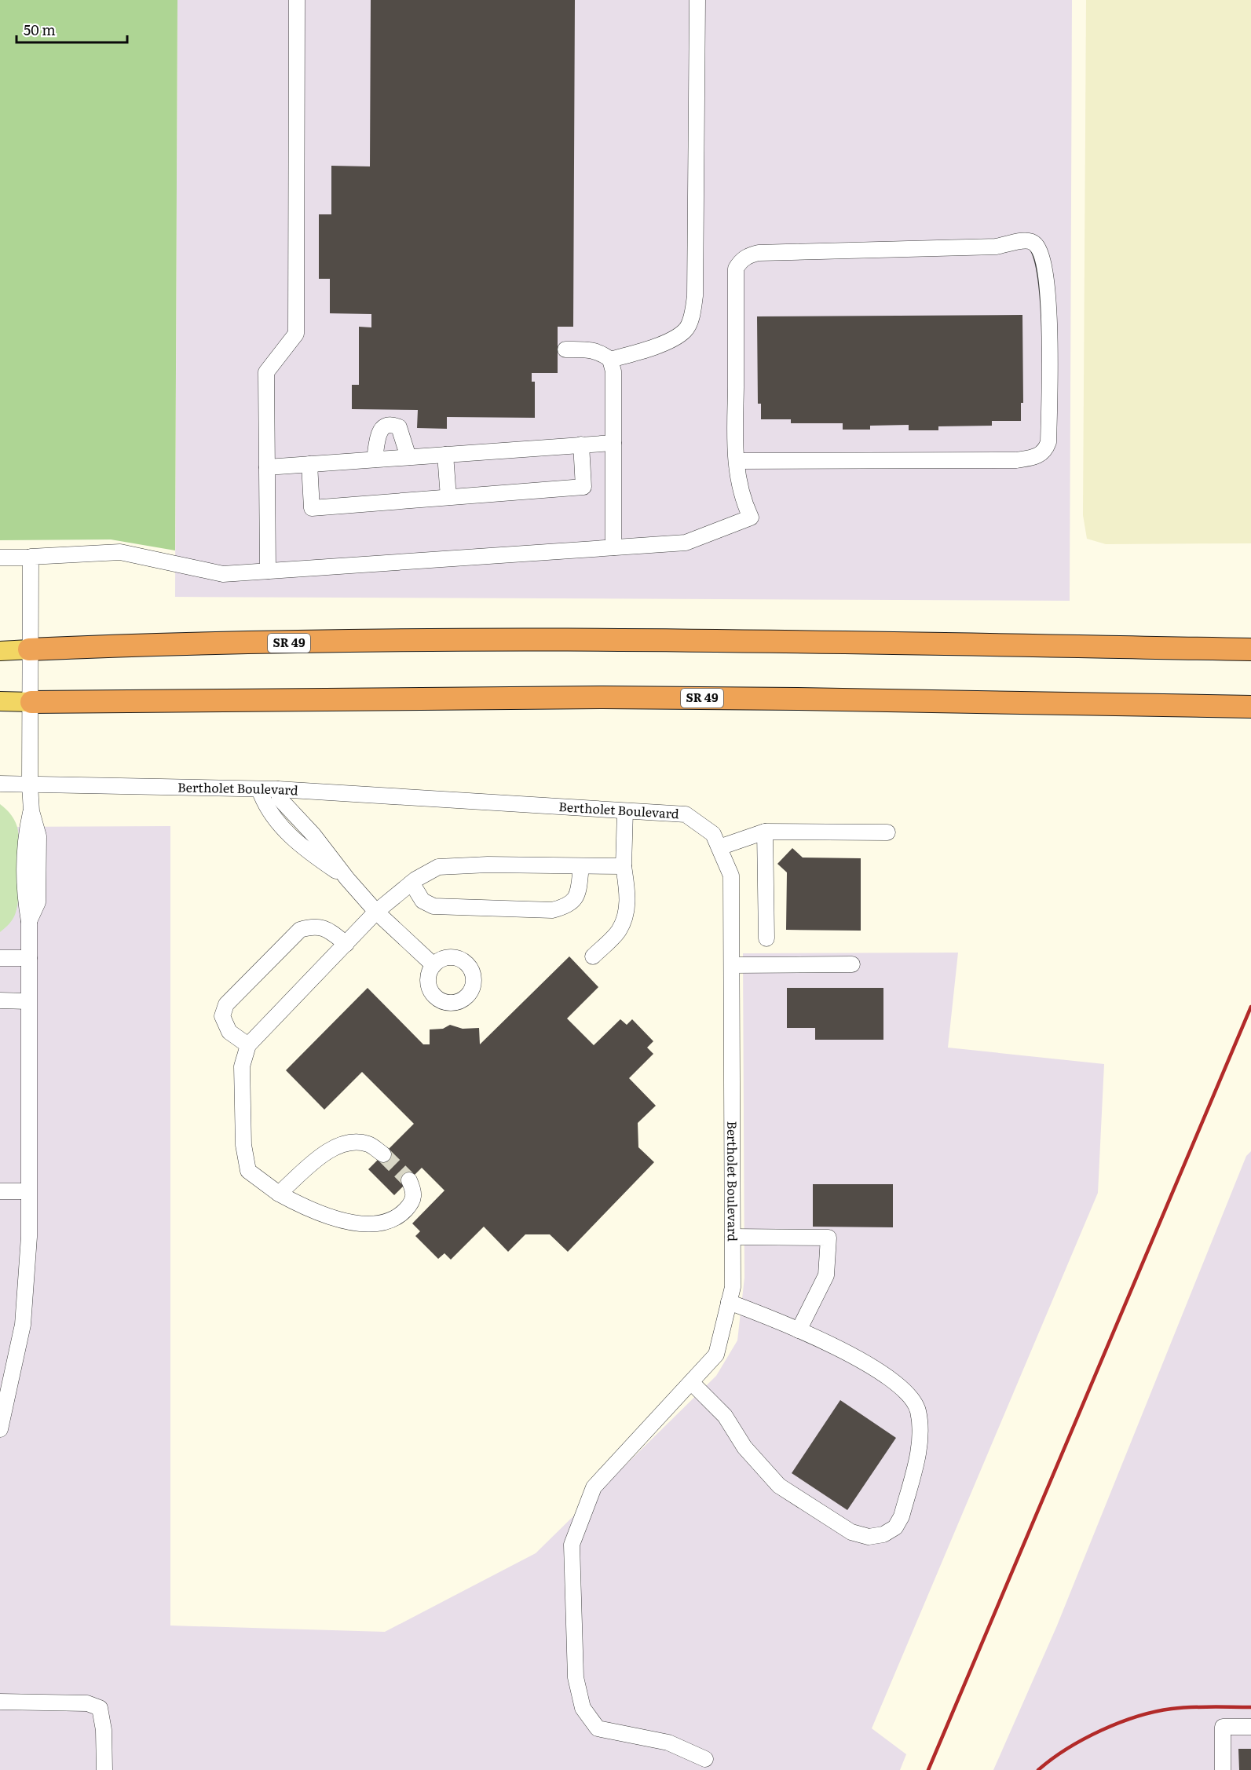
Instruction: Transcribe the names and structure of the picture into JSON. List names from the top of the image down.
{
  "streets": {
    "highway": ["SR 49"],
    "street": ["Bertholet Boulevard"]
  },
  "scale_bar": "50 m"
}
